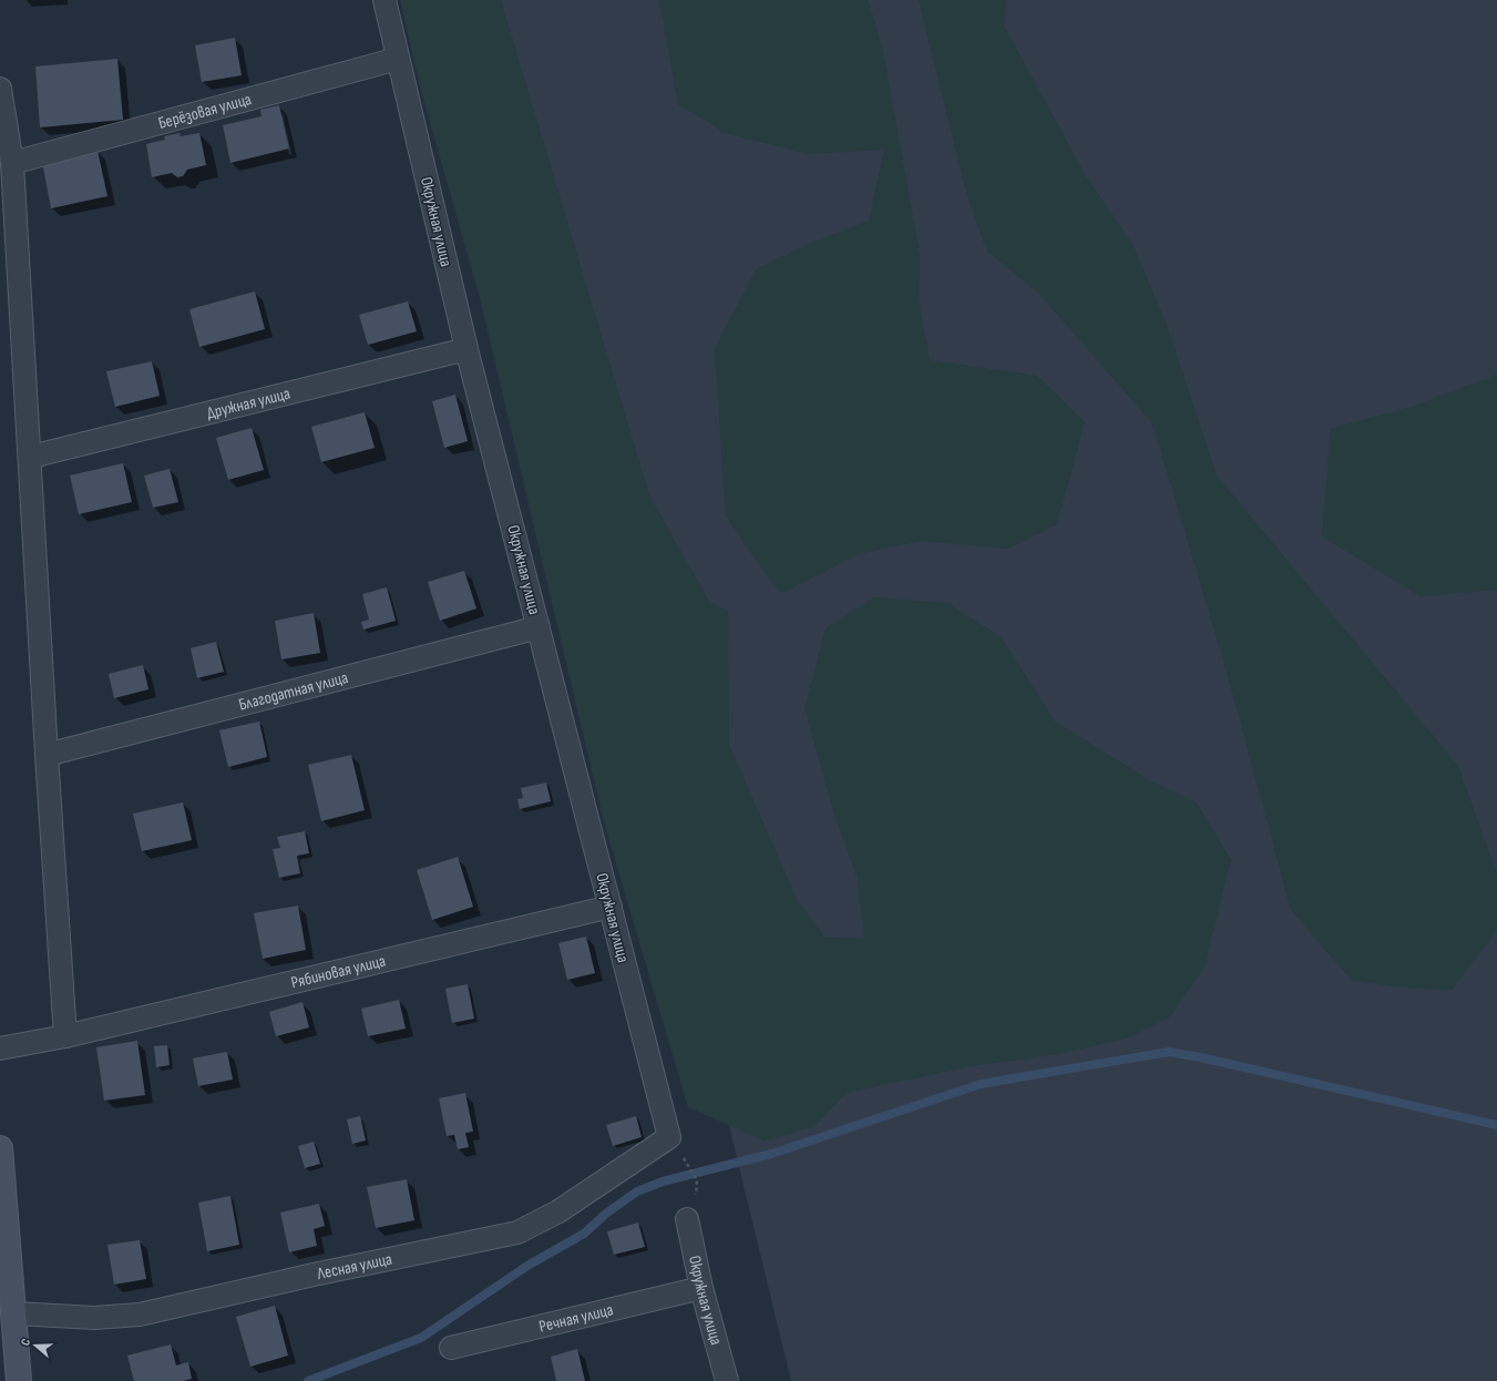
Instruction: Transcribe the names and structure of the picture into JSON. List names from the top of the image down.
{
  "streets": {
    "street": [
      "Берёзовая улица",
      "Окружная улица",
      "Дружная улица",
      "Благодатная улица",
      "Рябиновая улица",
      "Лесная улица",
      "Речная улица"
    ]
  },
  "crossings": [
    ["Берёзовая улица", "Окружная улица"],
    ["Окружная улица", "Дружная улица"],
    ["Окружная улица", "Благодатная улица"],
    ["Окружная улица", "Рябиновая улица"],
    ["Окружная улица", "Лесная улица"],
    ["Окружная улица", "Речная улица"]
  ],
  "north": "left"
}
